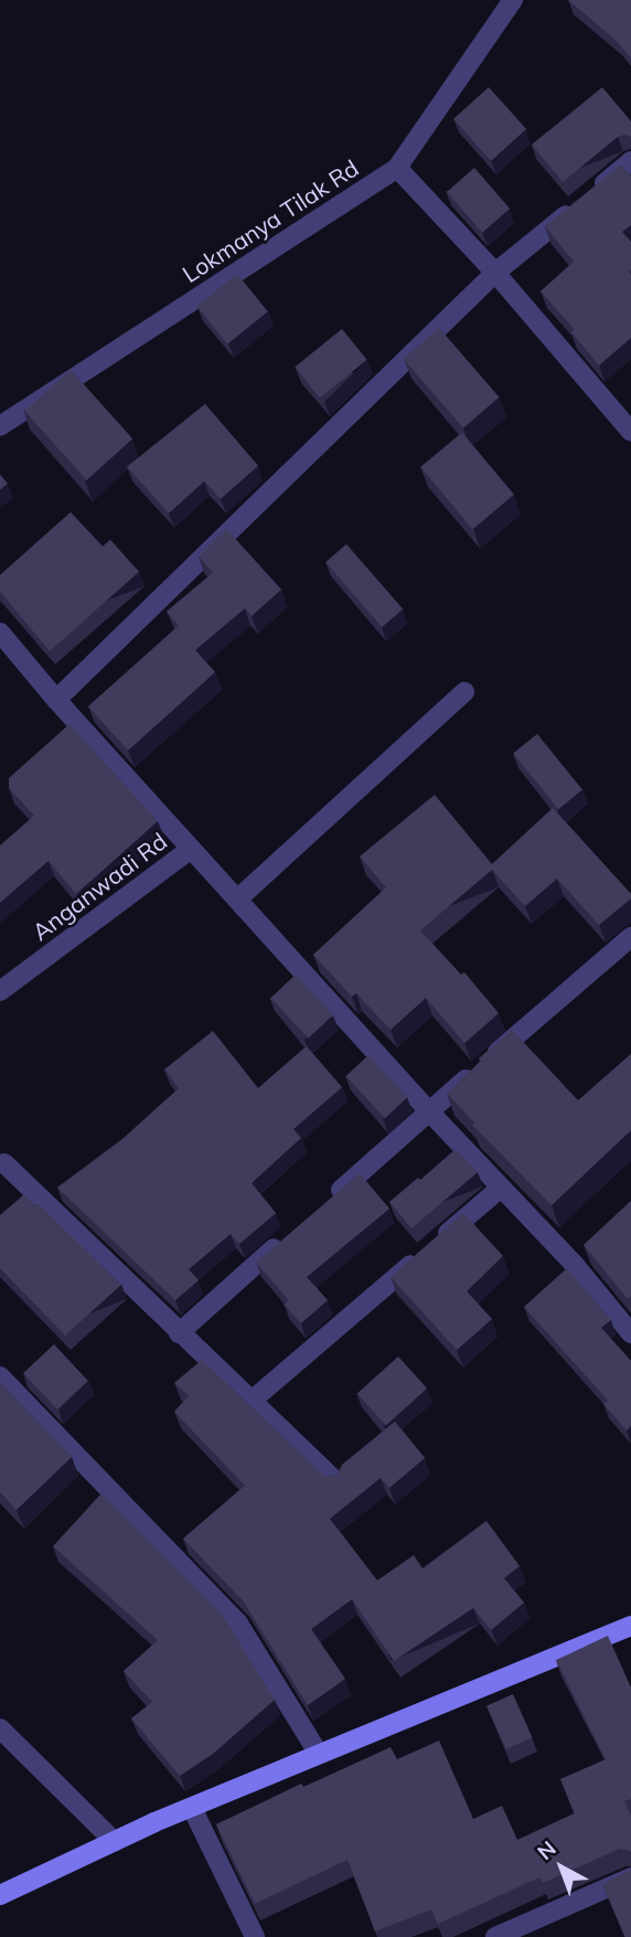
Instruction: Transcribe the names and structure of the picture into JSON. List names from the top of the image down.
{
  "streets": {
    "street": ["Lokmanya Tilak Rd", "Anganwadi Rd"]
  },
  "north": "top left"
}
